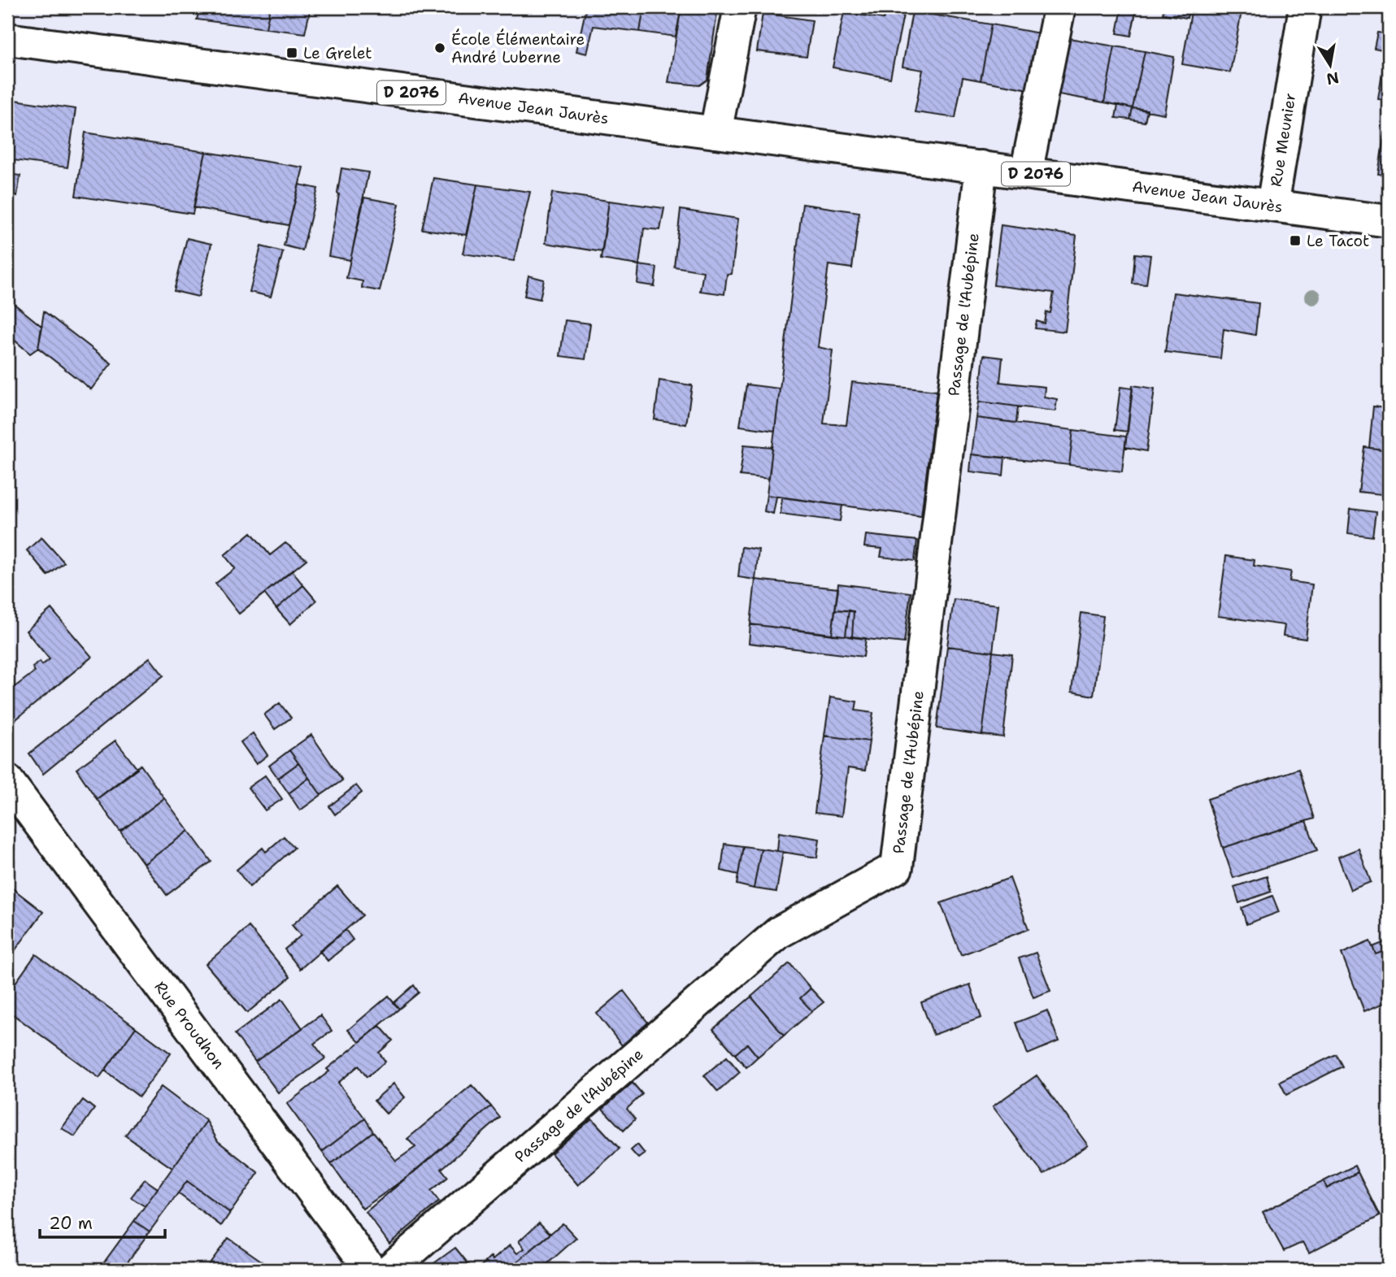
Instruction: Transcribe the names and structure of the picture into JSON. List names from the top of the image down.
{
  "streets": {
    "street": [
      "D 2076",
      "Avenue Jean Jaurès",
      "Rue Meunier",
      "Passage de l'Aubépine",
      "Rue Proudhon"
    ]
  },
  "crossings": [
    ["Avenue Jean Jaurès", "Rue Meunier"],
    ["Avenue Jean Jaurès", "Passage de l'Aubépine"]
  ],
  "places": {
    "other": ["École Élémentaire André Luberne"],
    "transit": ["Le Grelet", "Le Tacot"]
  },
  "scale_bar": "20 m",
  "north": "bottom"
}
